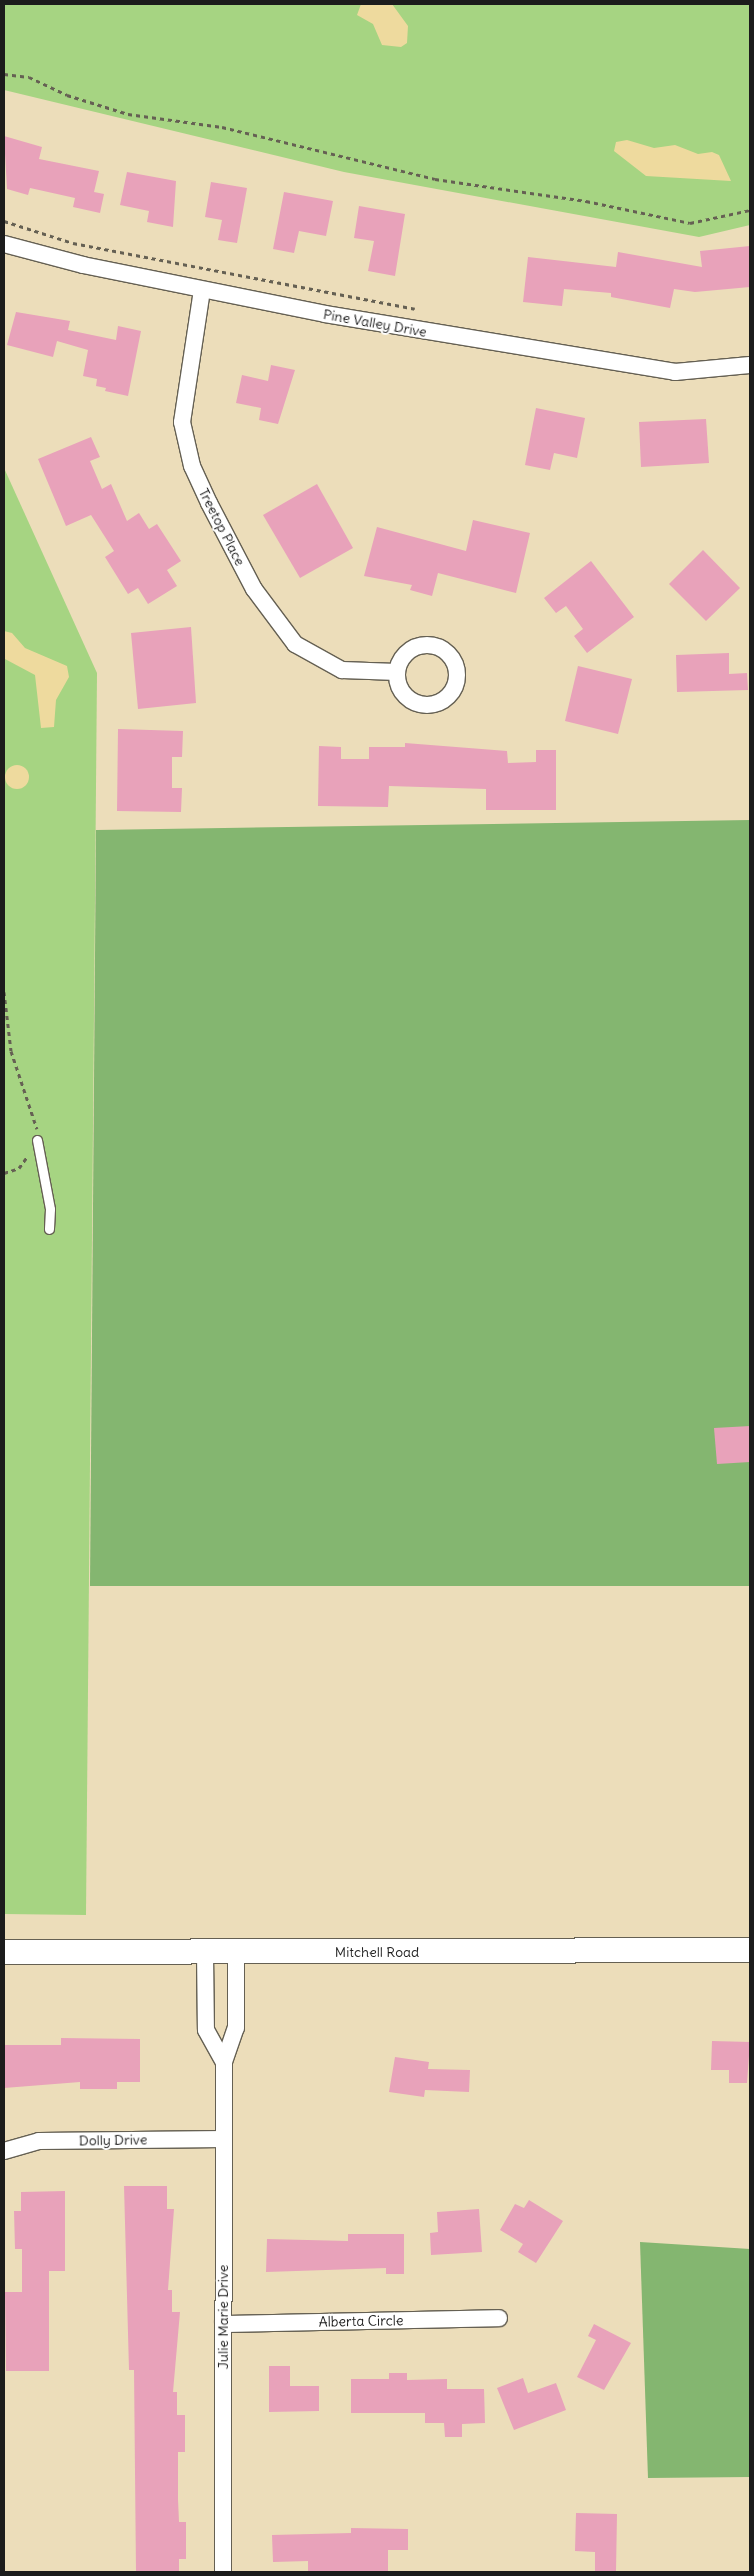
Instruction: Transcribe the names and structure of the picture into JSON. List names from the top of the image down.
{
  "streets": {
    "street": [
      "Pine Valley Drive",
      "Treetop Place",
      "Mitchell Road",
      "Dolly Drive",
      "Julie Marie Drive",
      "Alberta Circle"
    ]
  },
  "crossings": [
    ["Pine Valley Drive", "Treetop Place"],
    ["Mitchell Road", "Julie Marie Drive"],
    ["Dolly Drive", "Julie Marie Drive"],
    ["Julie Marie Drive", "Alberta Circle"]
  ]
}
